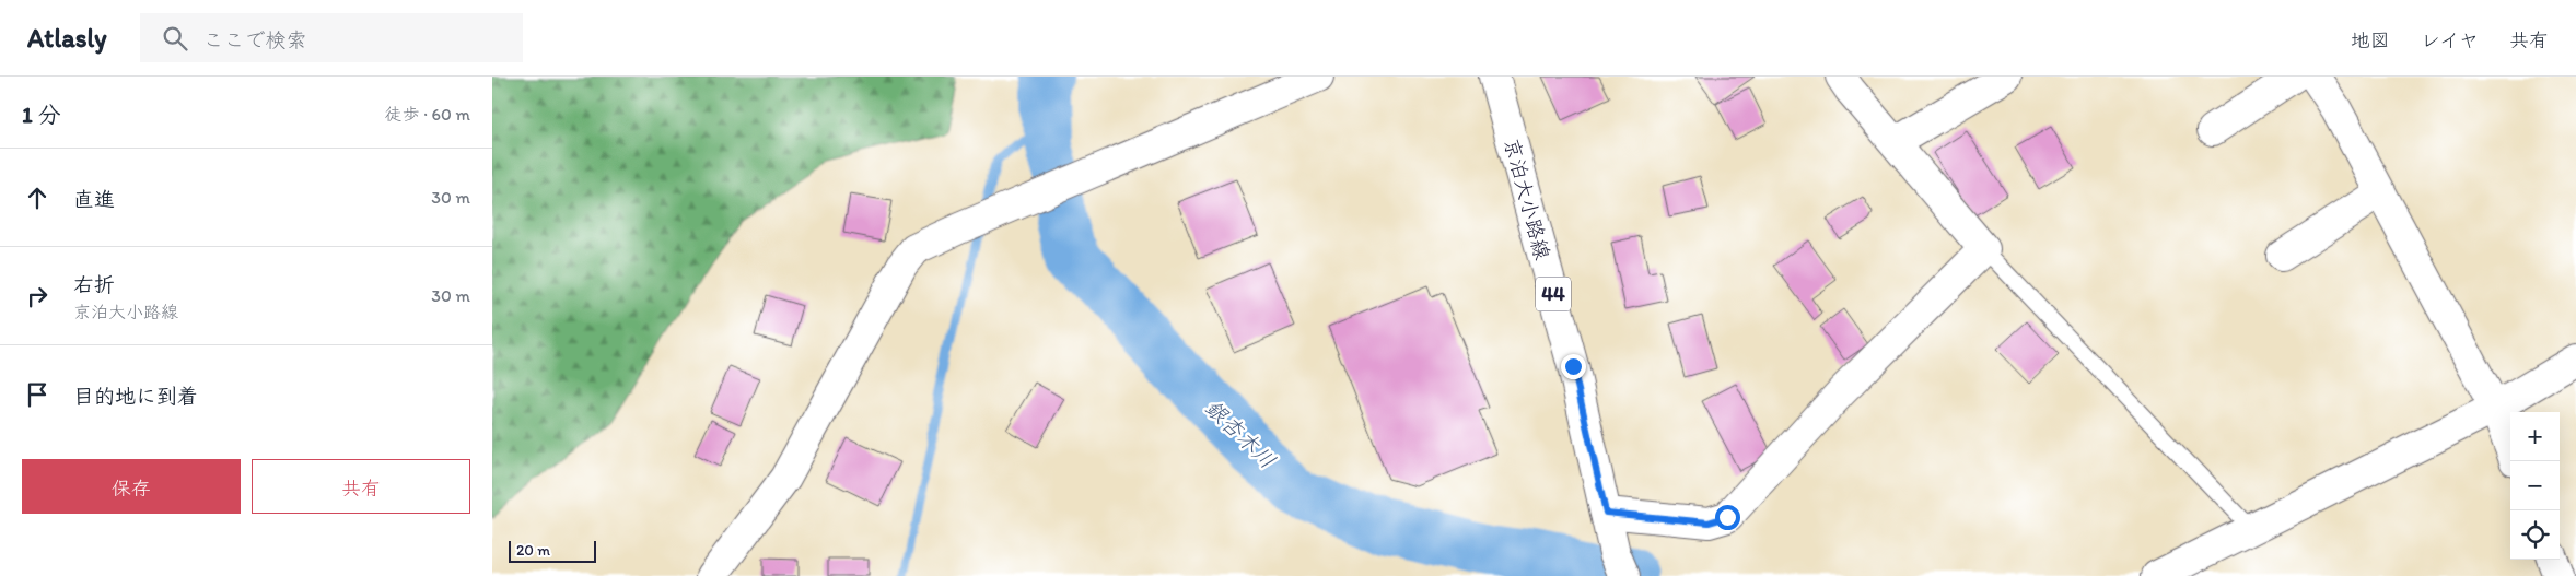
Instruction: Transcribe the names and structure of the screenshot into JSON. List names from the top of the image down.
{
  "streets": {
    "street": ["京泊大小路線", "44"]
  },
  "water": ["銀杏木川"],
  "scale_bar": "20 m",
  "page": {
    "header": "Atlasly",
    "search": "ここで検索",
    "nav": ["地図", "レイヤ", "共有"],
    "heading": ["1 分", "徒歩 · 60 m"],
    "list": [
      ["直進", "30 m"],
      ["右折", "京泊大小路線", "30 m"],
      "目的地に到着"
    ],
    "map_buttons": ["+", "−"],
    "buttons": ["保存", "共有"],
    "scale": "20 m"
  }
}
